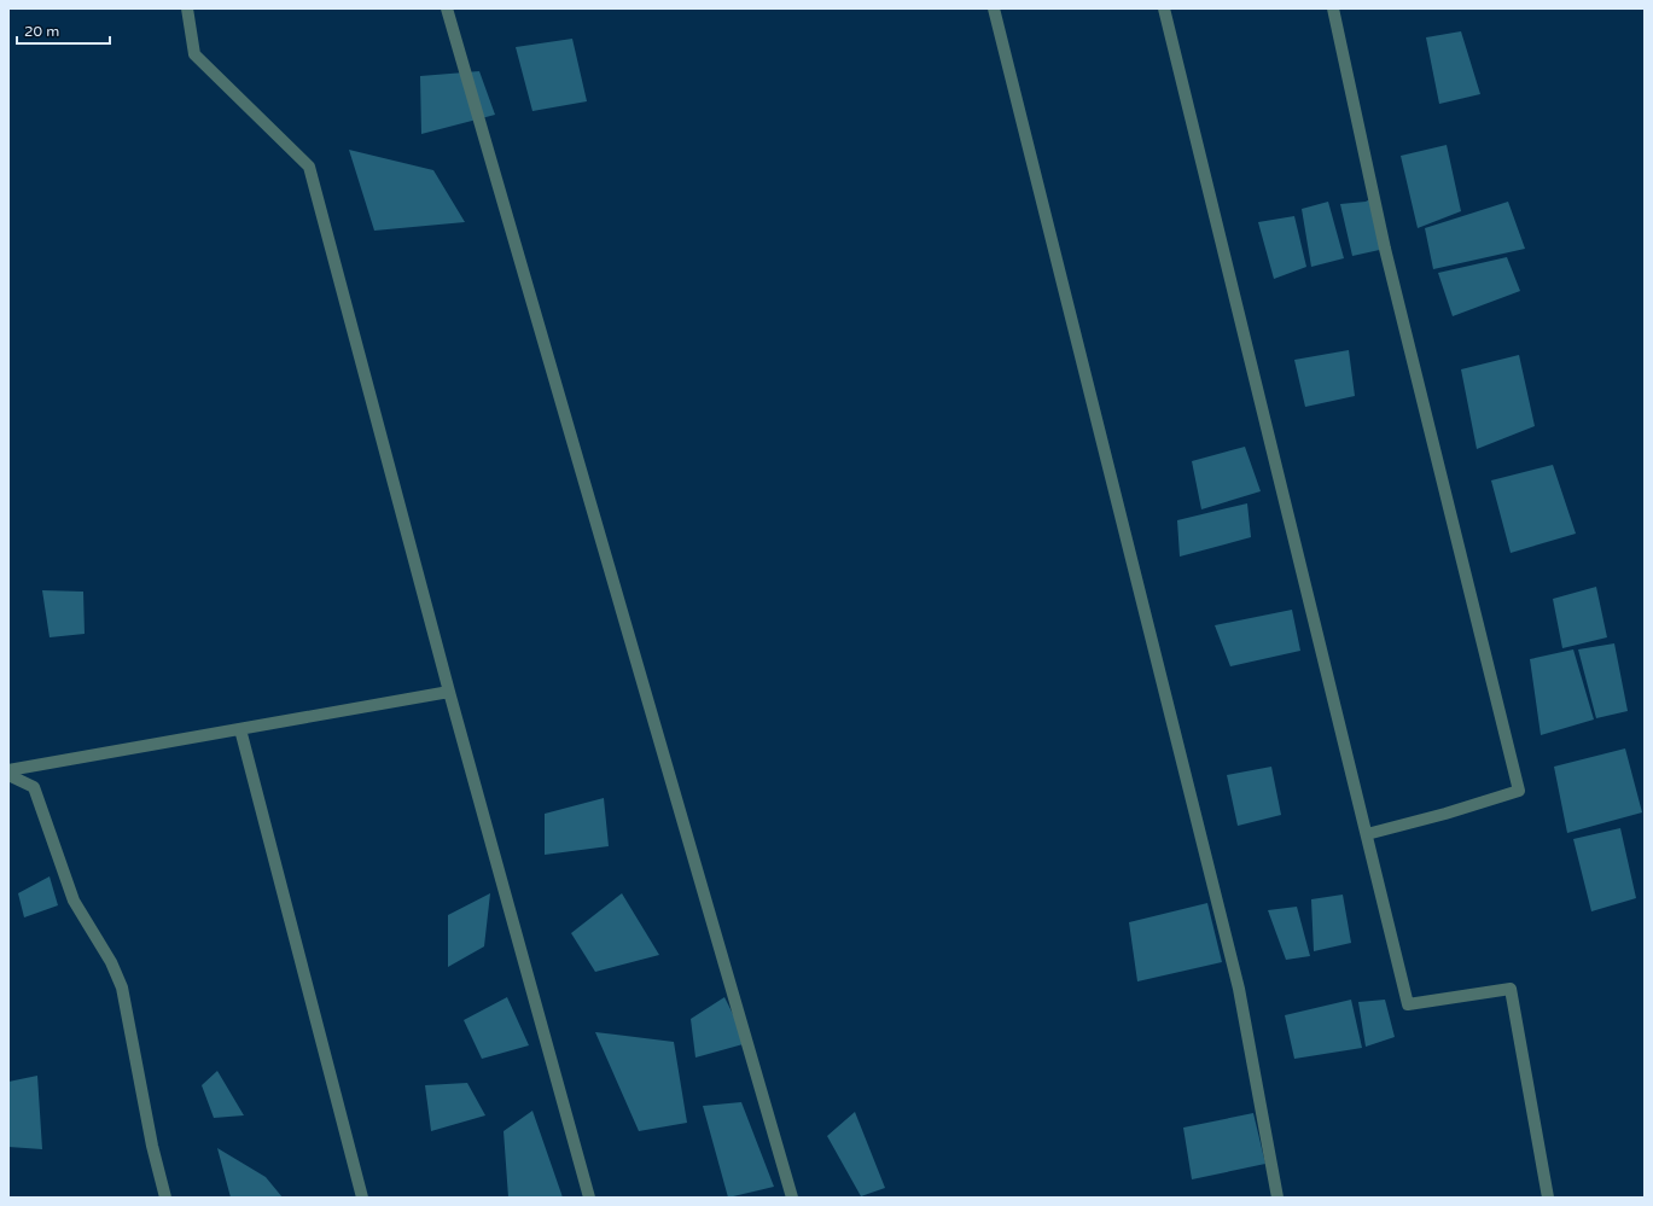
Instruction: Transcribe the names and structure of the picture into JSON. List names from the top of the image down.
{
  "scale_bar": "20 m"
}
